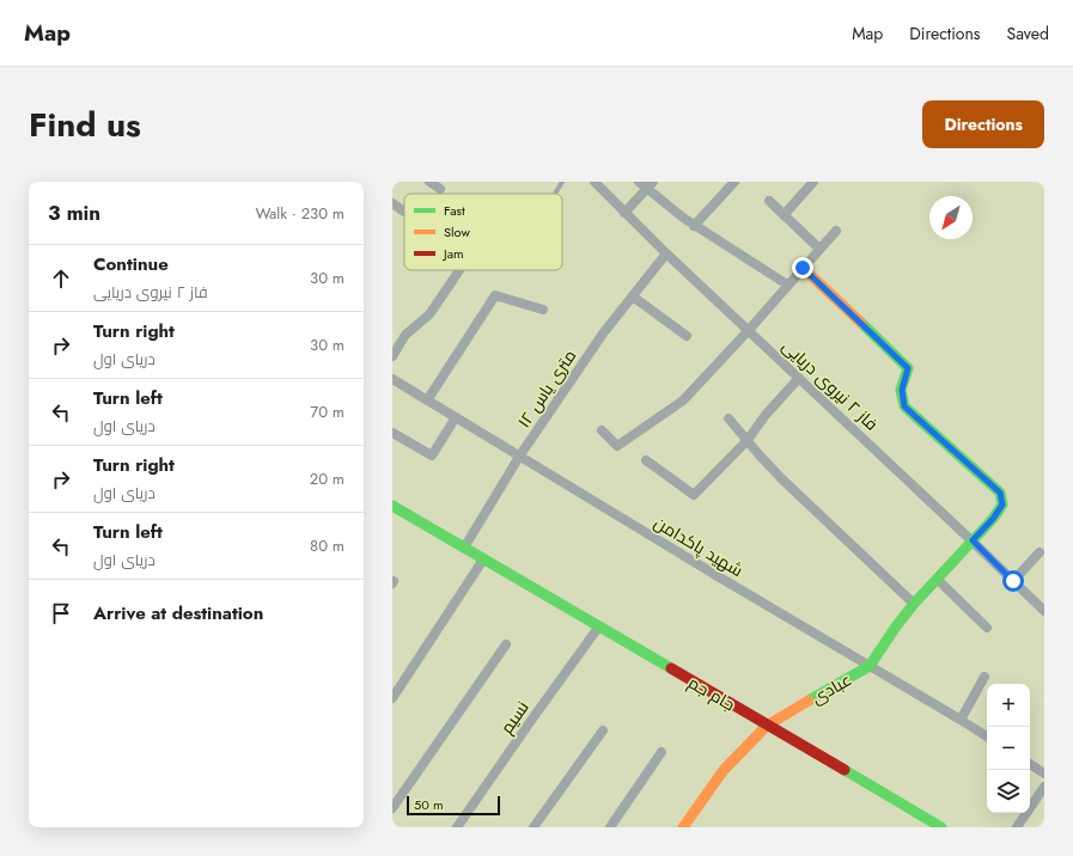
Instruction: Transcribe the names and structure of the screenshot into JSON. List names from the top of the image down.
{
  "streets": {
    "street": [
      "فاز ۲ نیروی دریایی",
      "۱۲ متری یاس",
      "شهید پاکدامن",
      "عبادی",
      "جام جم",
      "نسیم"
    ]
  },
  "crossings": [
    ["فاز ۲ نیروی دریایی", "۱۲ متری یاس"],
    ["فاز ۲ نیروی دریایی", "عبادی"],
    ["۱۲ متری یاس", "شهید پاکدامن"],
    ["۱۲ متری یاس", "جام جم"],
    ["شهید پاکدامن", "عبادی"],
    ["عبادی", "جام جم"],
    ["جام جم", "نسیم"]
  ],
  "legend": ["Fast", "Slow", "Jam"],
  "scale_bar": "50 m",
  "north": "bottom left",
  "page": {
    "header": "Map",
    "nav": ["Map", "Directions", "Saved"],
    "title": "Find us",
    "buttons": "Directions",
    "heading": ["3 min", "Walk · 230 m"],
    "list": [
      ["Continue", "فاز ۲ نیروی دریایی", "30 m"],
      ["Turn right", "دریای اول", "30 m"],
      ["Turn left", "دریای اول", "70 m"],
      ["Turn right", "دریای اول", "20 m"],
      ["Turn left", "دریای اول", "80 m"],
      "Arrive at destination"
    ],
    "map_buttons": ["+", "−"],
    "scale": "50 m"
  }
}
